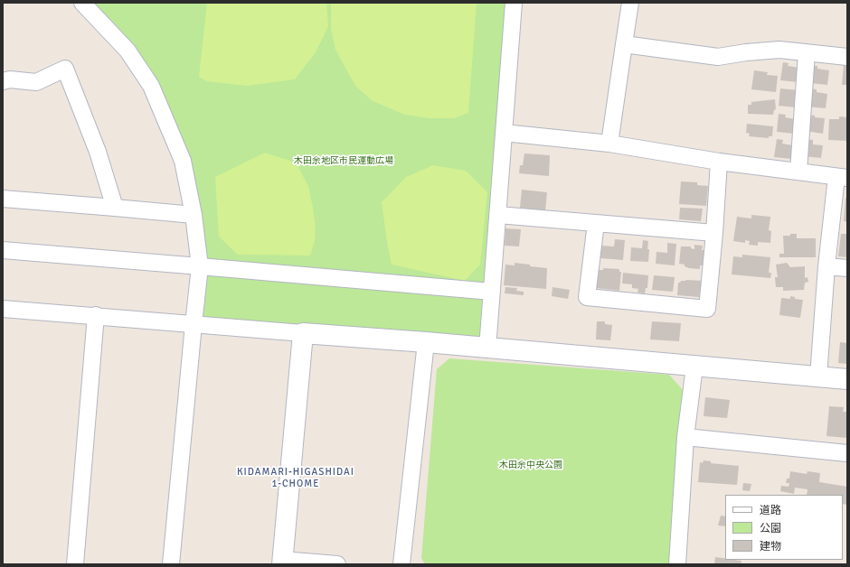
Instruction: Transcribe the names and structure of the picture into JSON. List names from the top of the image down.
{
  "districts": ["KIDAMARI-HIGASHIDAI 1-CHOME"],
  "parks": ["木田余地区市民運動広場", "木田余中央公園"],
  "legend": ["道路", "公園", "建物"]
}
